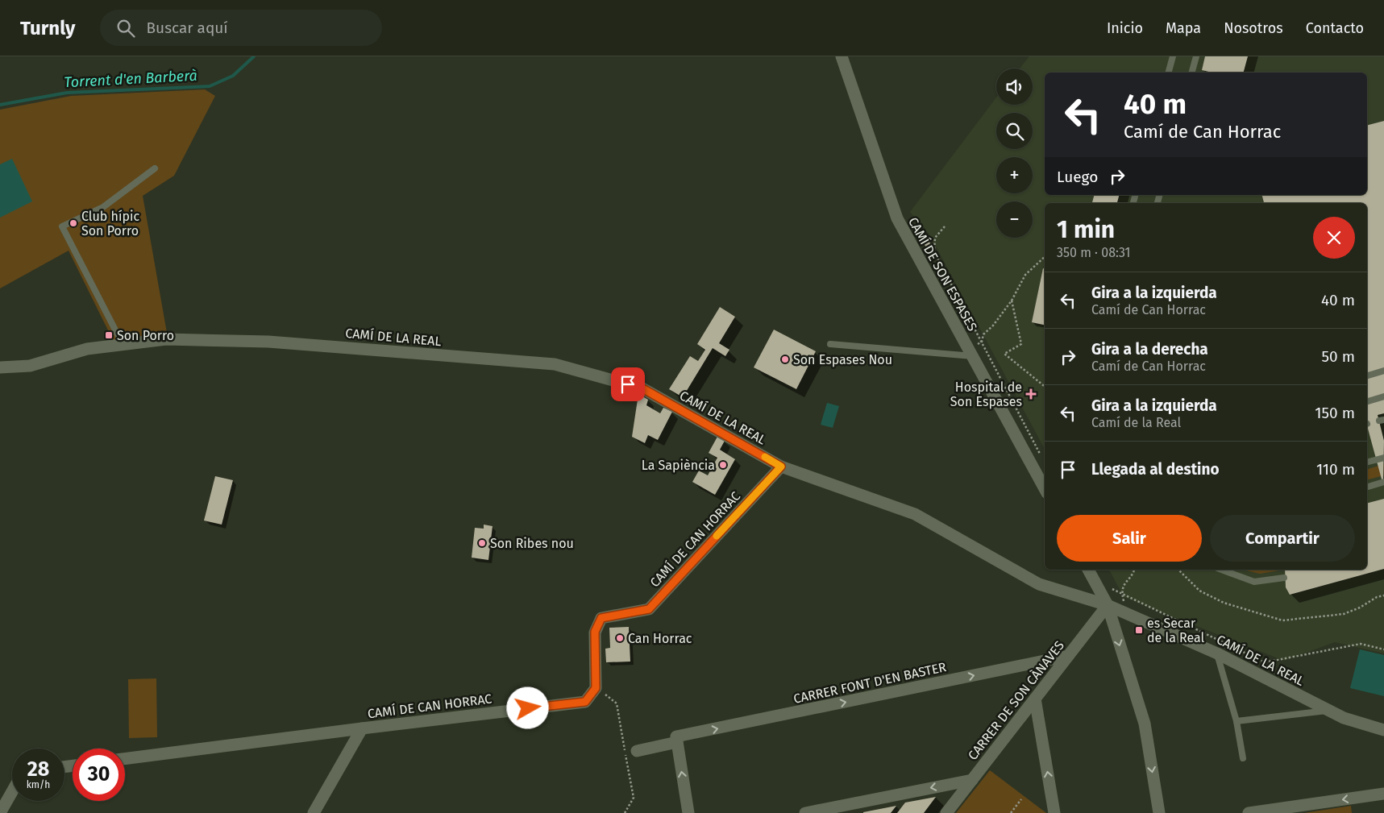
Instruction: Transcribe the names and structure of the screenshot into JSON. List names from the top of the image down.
{
  "streets": {
    "street": [
      "CAMÍ DE SON ESPASES",
      "CAMÍ DE LA REAL",
      "CAMÍ DE CAN HORRAC",
      "CARRER FONT D'EN BASTER",
      "CARRER DE SON CÀNAVES"
    ]
  },
  "crossings": [
    ["CAMÍ DE LA REAL", "CAMÍ DE CAN HORRAC"],
    ["CAMÍ DE LA REAL", "CARRER DE SON CÀNAVES"],
    ["CARRER FONT D'EN BASTER", "CARRER DE SON CÀNAVES"]
  ],
  "water": ["Torrent d'en Barberà"],
  "places": {
    "other": [
      "Club hípic Son Porro",
      "Son Espases Nou",
      "La Sapiència",
      "Son Ribes nou",
      "Can Horrac"
    ],
    "transit": ["Son Porro", "es Secar de la Real"],
    "health": ["Hospital de Son Espases"]
  },
  "page": {
    "header": "Turnly",
    "search": "Buscar aquí",
    "nav": [
      "Inicio",
      "Mapa",
      "Nosotros",
      "Contacto"
    ],
    "map_buttons": ["+", "−"],
    "turn": ["40 m", "Camí de Can Horrac"],
    "then": "Luego",
    "heading": ["1 min", "350 m · 08:31"],
    "list": [
      {
        "name": "Gira a la izquierda",
        "note": "Camí de Can Horrac",
        "value": "40 m"
      },
      {
        "name": "Gira a la derecha",
        "note": "Camí de Can Horrac",
        "value": "50 m"
      },
      {
        "name": "Gira a la izquierda",
        "note": "Camí de la Real",
        "value": "150 m"
      },
      {
        "name": "Llegada al destino",
        "value": "110 m"
      }
    ],
    "buttons": ["Salir", "Compartir"],
    "speed": "28 km/h",
    "limit": "30"
  }
}
